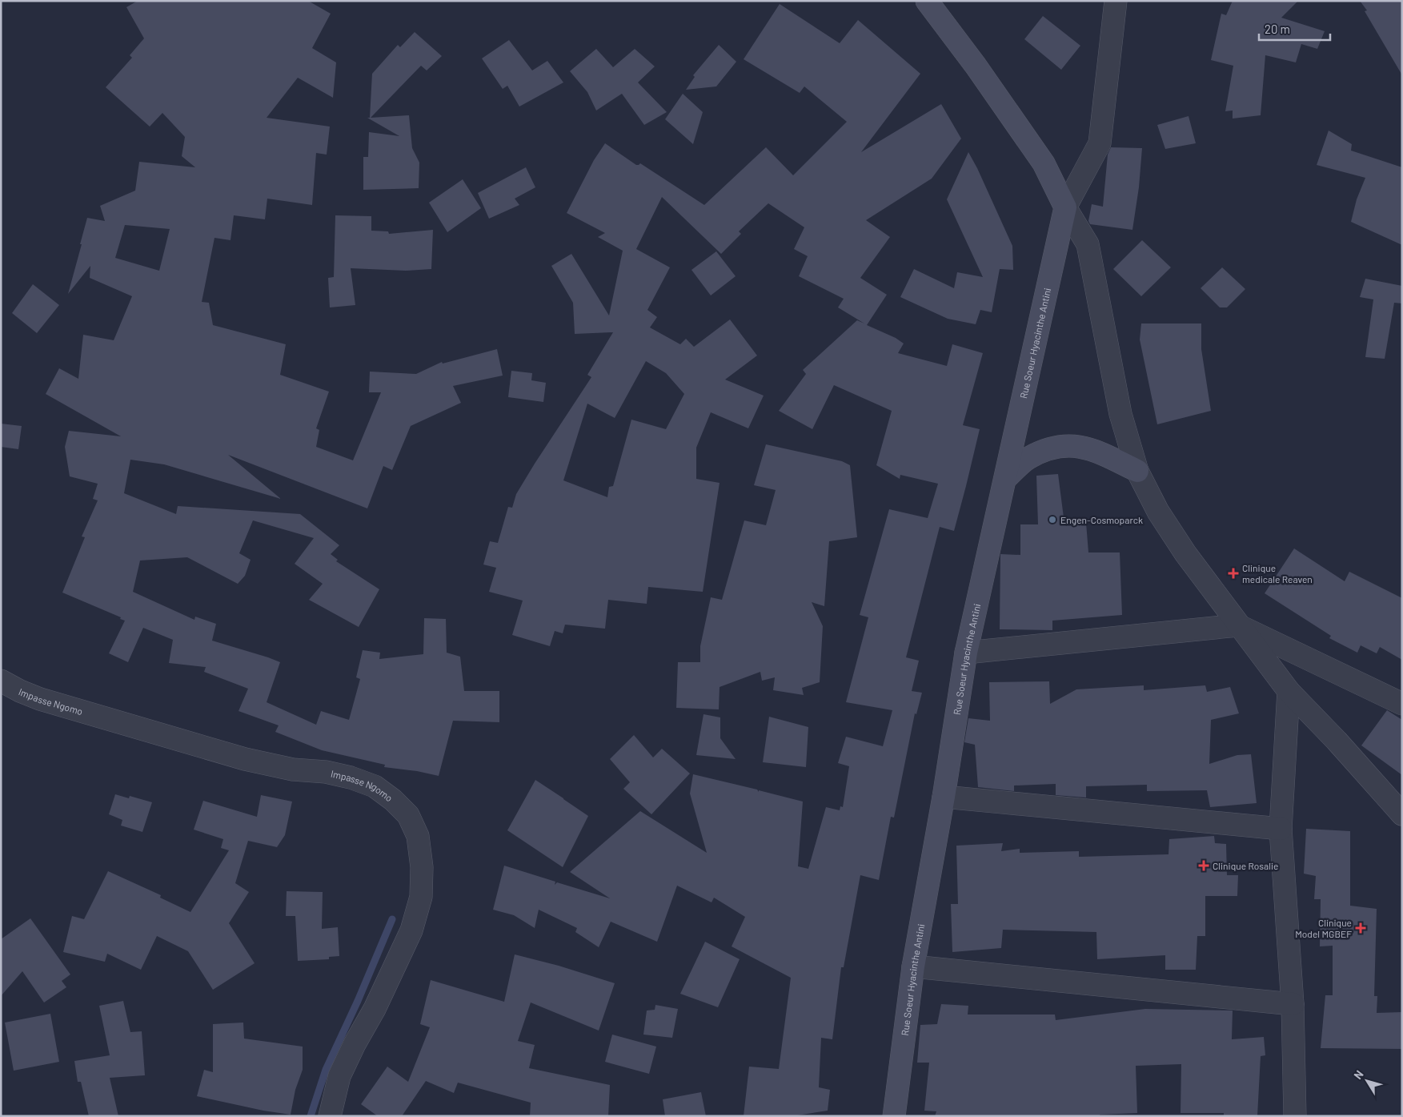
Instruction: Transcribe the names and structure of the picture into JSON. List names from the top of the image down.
{
  "streets": {
    "main road": ["Rue Soeur Hyacinthe Antini"],
    "street": ["Impasse Ngomo"]
  },
  "places": {
    "other": ["Engen-Cosmoparck"],
    "health": ["Clinique medicale Reaven", "Clinique Rosalie", "Clinique Model MGBEF"]
  },
  "scale_bar": "20 m",
  "north": "top left"
}
